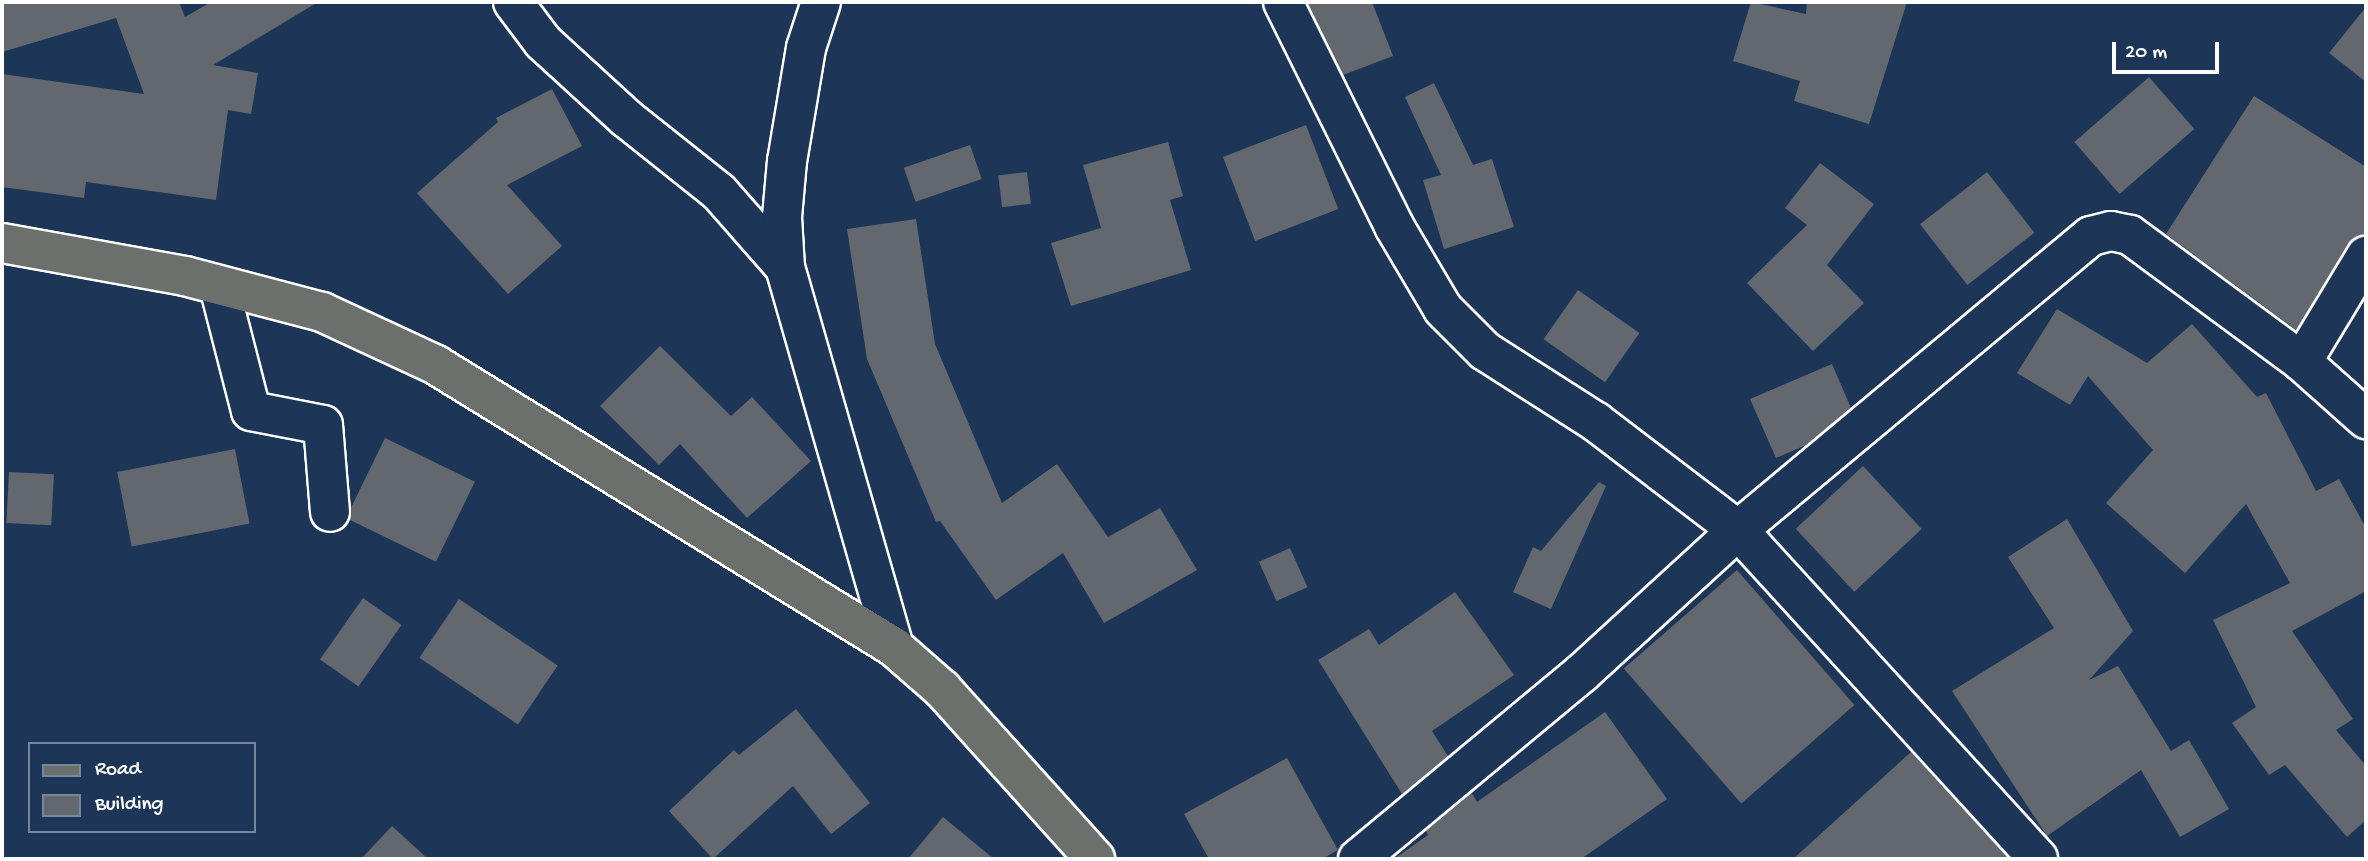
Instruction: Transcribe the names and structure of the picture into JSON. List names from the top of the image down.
{
  "legend": ["Road", "Building"],
  "scale_bar": "20 m"
}
